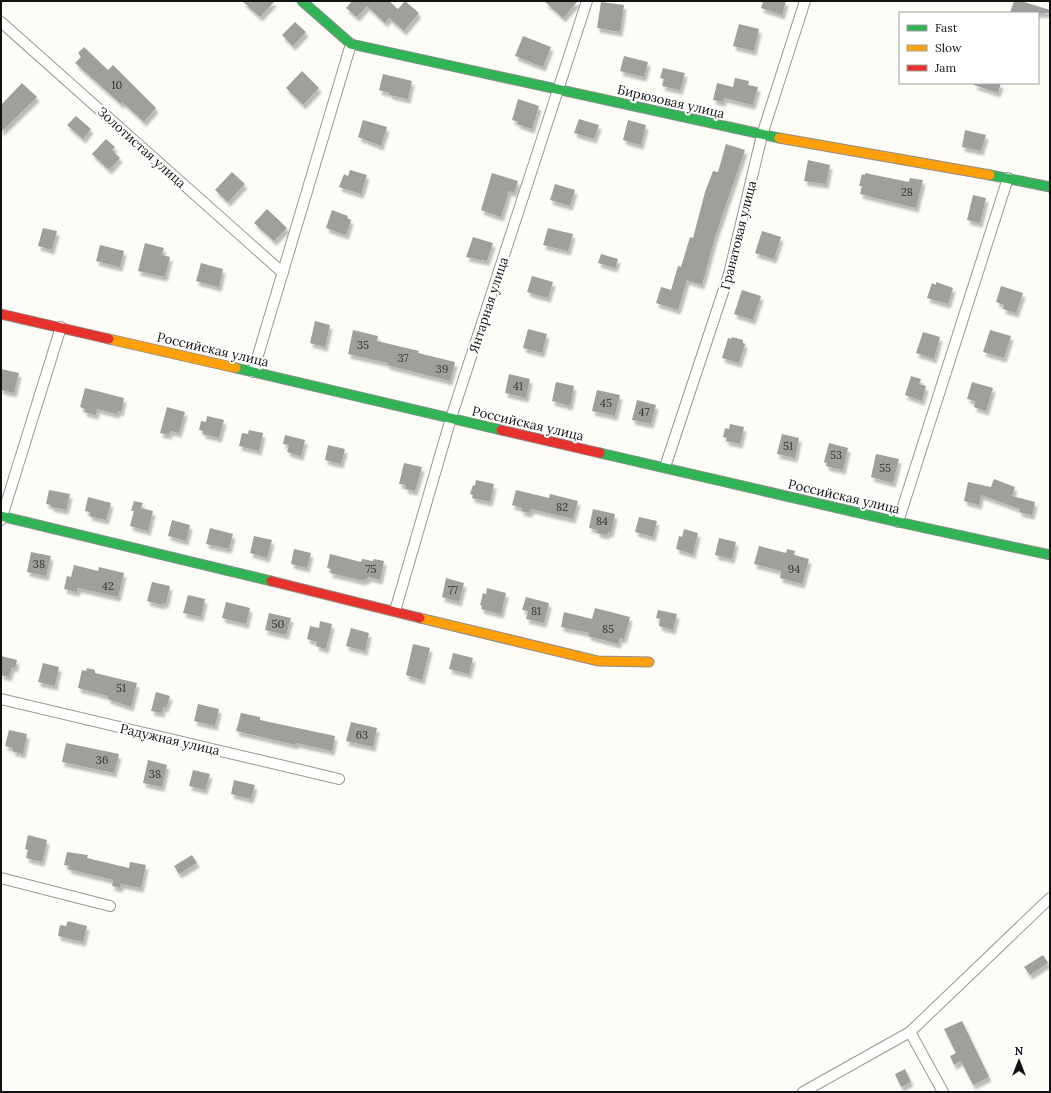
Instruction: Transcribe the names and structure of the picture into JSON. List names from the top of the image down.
{
  "streets": {
    "street": [
      "Бирюзовая улица",
      "Золотистая улица",
      "Гранатовая улица",
      "Янтарная улица",
      "Российская улица",
      "Радужная улица"
    ]
  },
  "crossings": [
    ["Бирюзовая улица", "Гранатовая улица"],
    ["Бирюзовая улица", "Янтарная улица"],
    ["Гранатовая улица", "Российская улица"],
    ["Янтарная улица", "Российская улица"]
  ],
  "house_numbers": [
    "10",
    "28",
    "35",
    "37",
    "39",
    "41",
    "45",
    "47",
    "51",
    "53",
    "55",
    "82",
    "84",
    "38",
    "75",
    "94",
    "42",
    "77",
    "81",
    "50",
    "85",
    "51",
    "63",
    "36",
    "38"
  ],
  "legend": ["Fast", "Slow", "Jam"],
  "north": "top"
}
